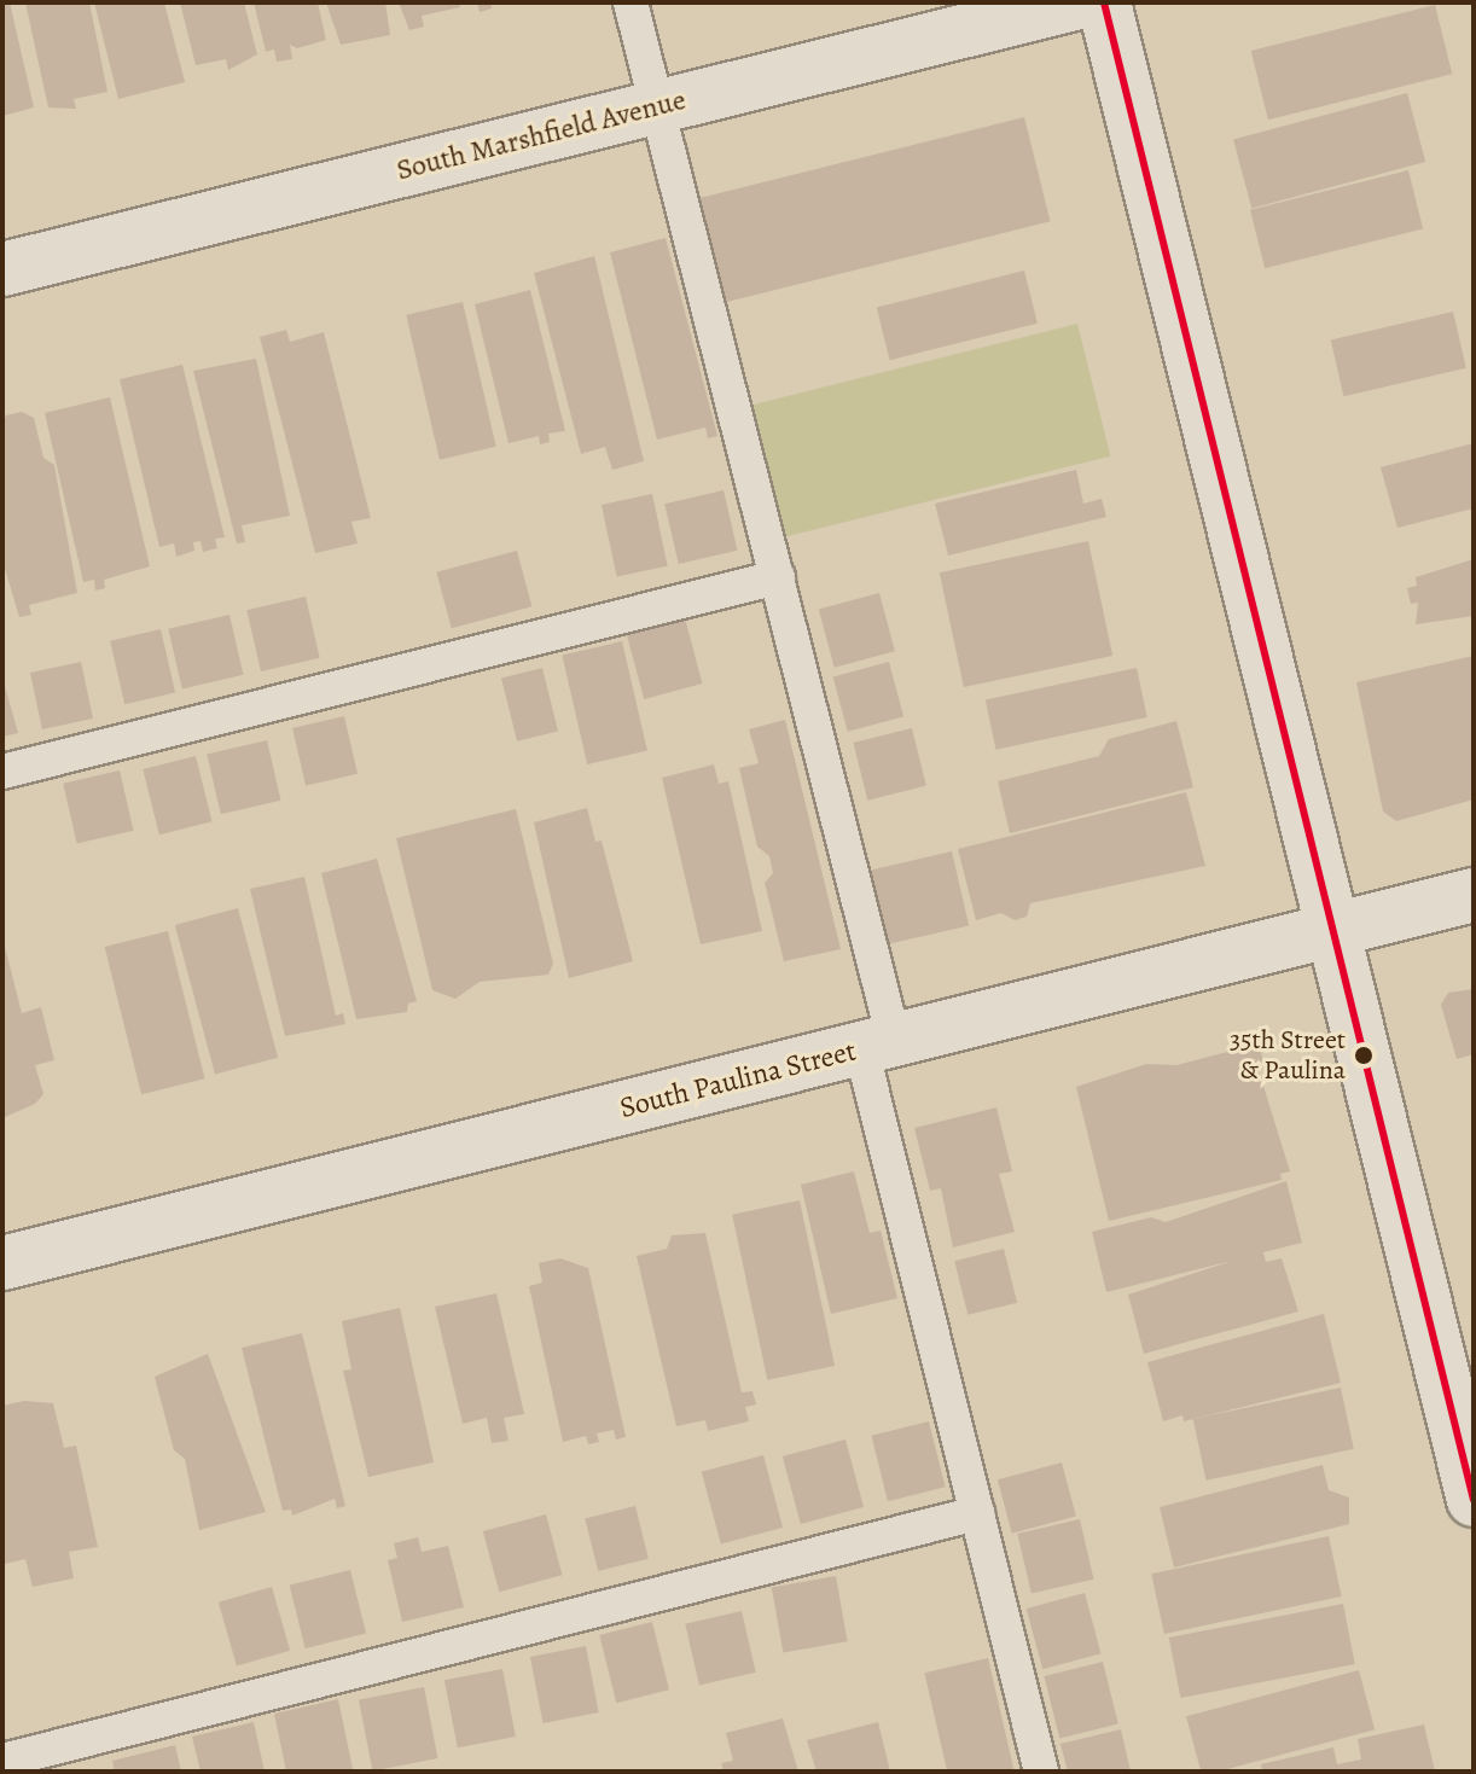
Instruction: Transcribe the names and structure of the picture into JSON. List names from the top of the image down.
{
  "streets": {
    "street": ["South Marshfield Avenue", "South Paulina Street"]
  },
  "places": ["35th Street & Paulina"]
}
